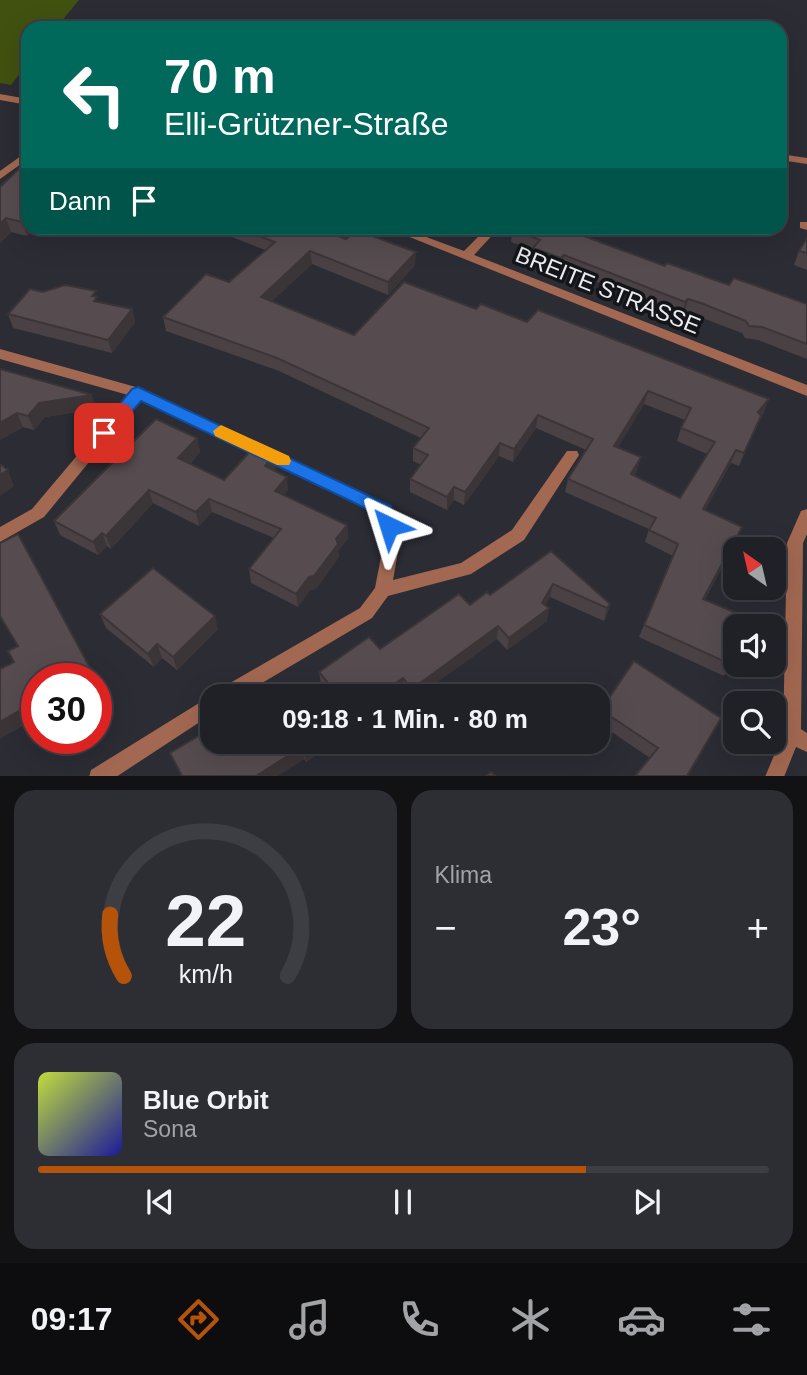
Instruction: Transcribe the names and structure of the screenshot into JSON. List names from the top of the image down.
{
  "streets": {
    "street": ["BREITE STRASSE"]
  },
  "north": "top left",
  "page": {
    "turn": ["70 m", "Elli-Grützner-Straße"],
    "then": "Dann",
    "limit": "30",
    "trip": "09:18 · 1 Min. · 80 m",
    "tile": "Klima",
    "heat": ["−", "23°", "+"],
    "song": ["Blue Orbit", "Sona"],
    "tabs": "09:17",
    "gauge": ["22", "km/h"]
  }
}
